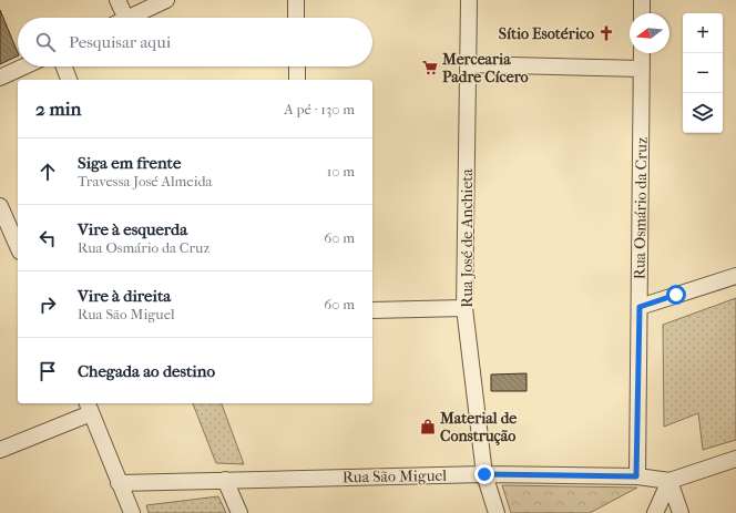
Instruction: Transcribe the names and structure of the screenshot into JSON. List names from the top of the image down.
{
  "streets": {
    "street": ["Rua Osmário da Cruz", "Rua José de Anchieta", "Rua São Miguel"]
  },
  "crossings": [
    ["Rua Osmário da Cruz", "Rua São Miguel"],
    ["Rua José de Anchieta", "Rua São Miguel"]
  ],
  "places": {
    "church": ["Sítio Esotérico"],
    "supermarket": ["Mercearia Padre Cícero"],
    "shop": ["Material de Construção"]
  },
  "north": "left",
  "page": {
    "map_buttons": ["+", "−"],
    "search": "Pesquisar aqui",
    "heading": ["2 min", "A pé · 130 m"],
    "list": [
      ["Siga em frente", "Travessa José Almeida", "10 m"],
      ["Vire à esquerda", "Rua Osmário da Cruz", "60 m"],
      ["Vire à direita", "Rua São Miguel", "60 m"],
      "Chegada ao destino"
    ]
  }
}
